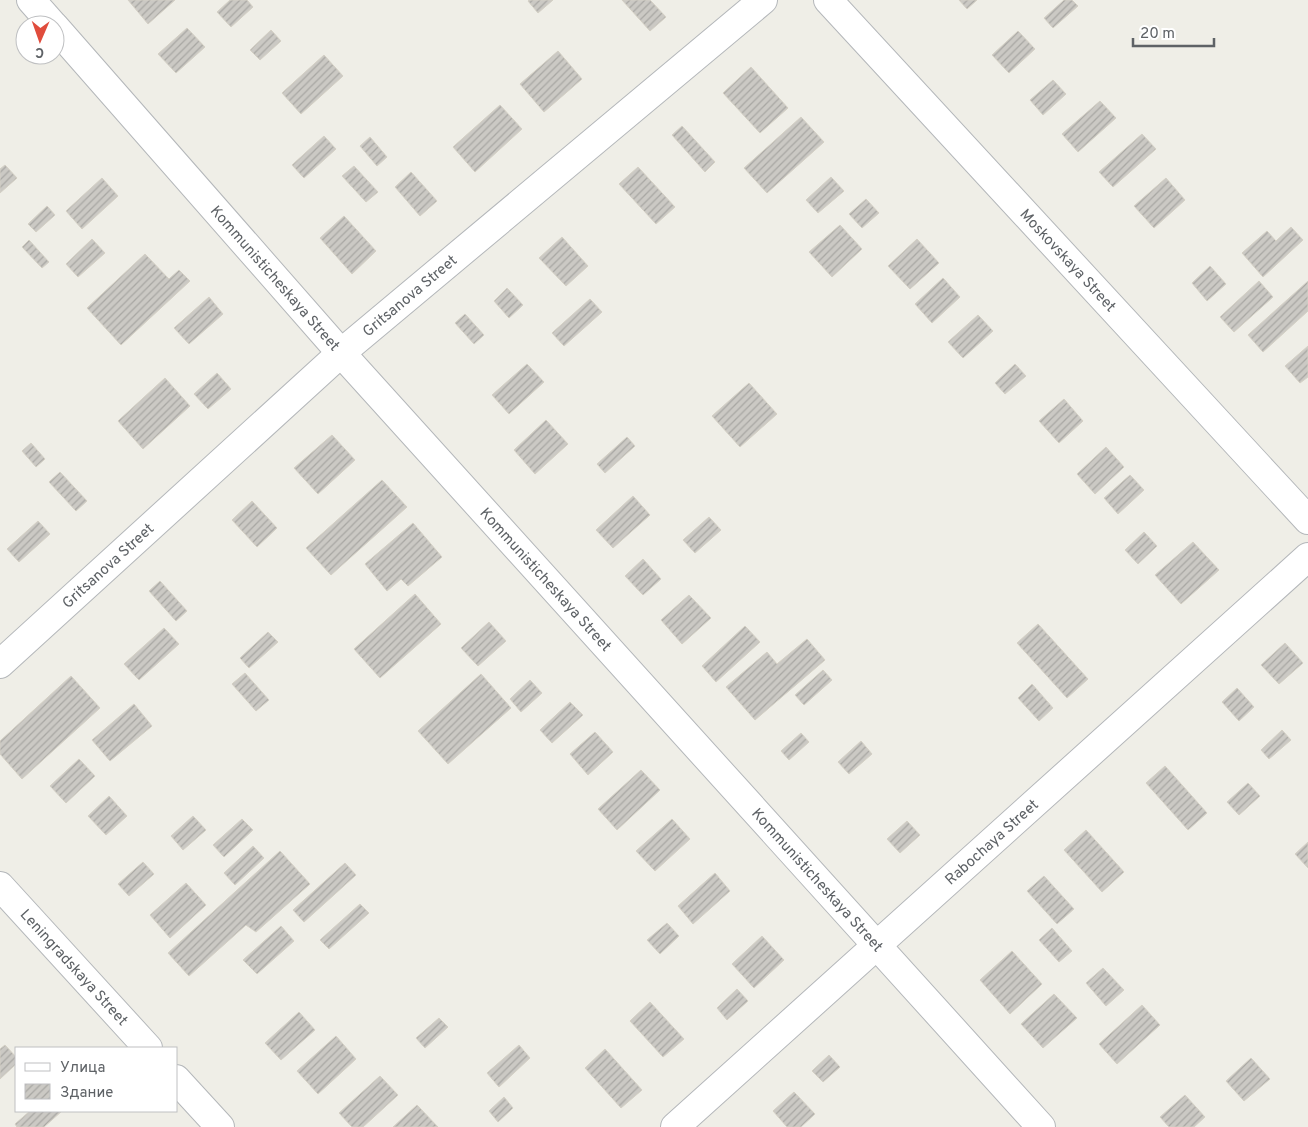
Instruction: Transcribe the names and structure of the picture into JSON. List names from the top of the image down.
{
  "streets": {
    "street": [
      "Moskovskaya Street",
      "Kommunisticheskaya Street",
      "Gritsanova Street",
      "Rabochaya Street",
      "Leningradskaya Street"
    ]
  },
  "crossings": [
    ["Kommunisticheskaya Street", "Gritsanova Street"],
    ["Kommunisticheskaya Street", "Rabochaya Street"]
  ],
  "legend": ["Улица", "Здание"],
  "scale_bar": "20 m",
  "north": "bottom"
}
